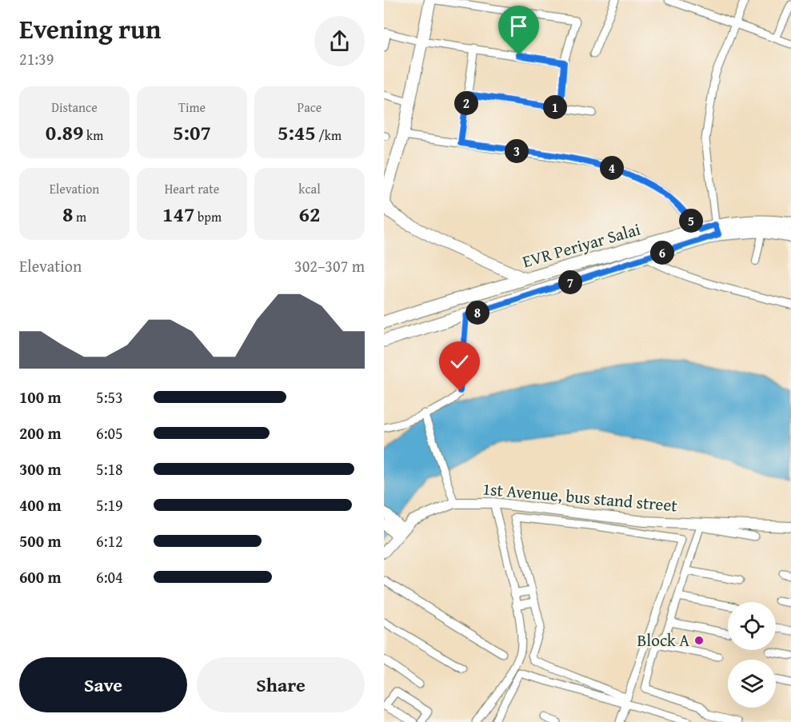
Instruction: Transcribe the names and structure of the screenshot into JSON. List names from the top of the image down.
{
  "streets": {
    "main road": ["EVR Periyar Salai"],
    "street": ["1st Avenue, bus stand street"]
  },
  "places": ["Block A"],
  "page": {
    "heading": ["Evening run", "21:39"],
    "stats": [
      ["Distance", "0.89 km"],
      ["Time", "5:07"],
      ["Pace", "5:45 /km"],
      ["Elevation", "8 m"],
      ["Heart rate", "147 bpm"],
      ["kcal", "62"]
    ],
    "pins": [
      "2",
      "1",
      "3",
      "4",
      "5",
      "6",
      "7",
      "8"
    ],
    "chart": ["Elevation", "302–307 m"],
    "list": [
      {
        "name": "100 m",
        "note": "5:53"
      },
      {
        "name": "200 m",
        "note": "6:05"
      },
      {
        "name": "300 m",
        "note": "5:18"
      },
      {
        "name": "400 m",
        "note": "5:19"
      },
      {
        "name": "500 m",
        "note": "6:12"
      },
      {
        "name": "600 m",
        "note": "6:04"
      }
    ],
    "buttons": ["Save", "Share"]
  }
}
